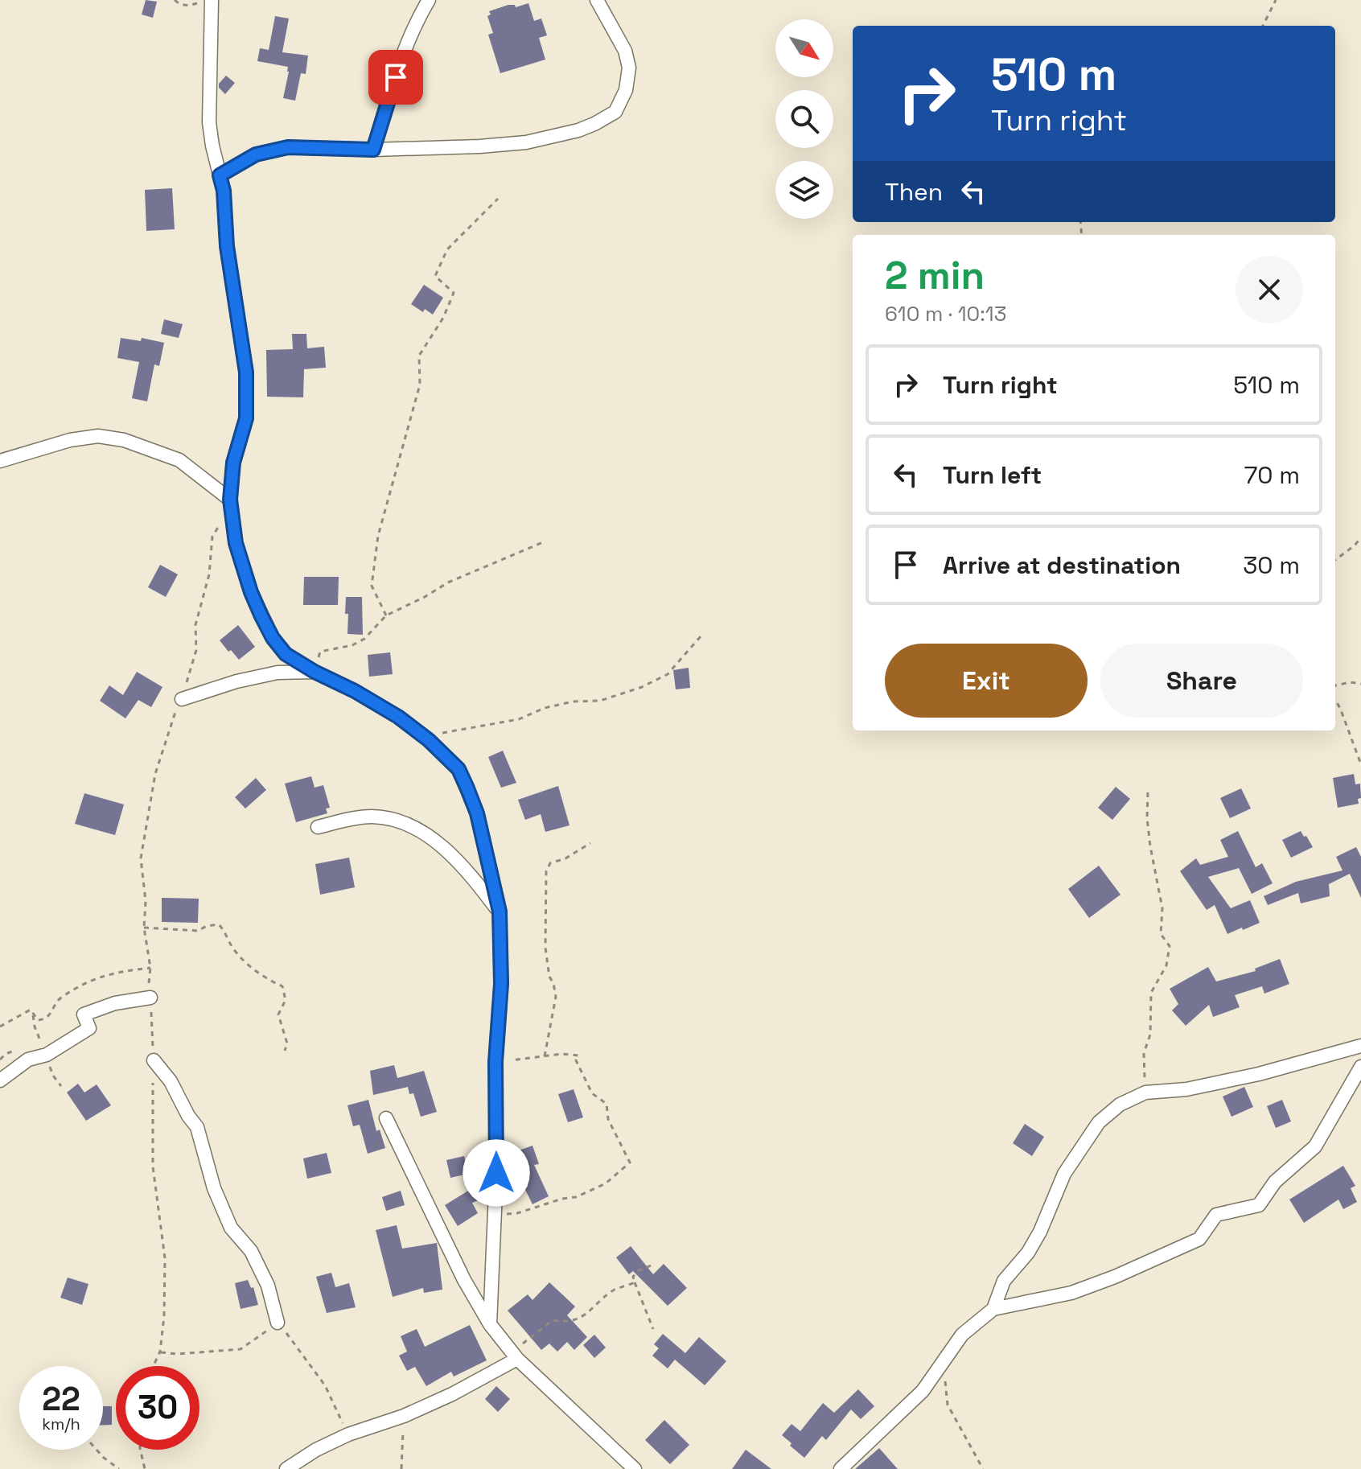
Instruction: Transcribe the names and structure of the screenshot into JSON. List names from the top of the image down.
{
  "north": "bottom right",
  "page": {
    "turn": ["510 m", "Turn right"],
    "then": "Then",
    "heading": ["2 min", "610 m · 10:13"],
    "list": [
      {
        "name": "Turn right",
        "value": "510 m"
      },
      {
        "name": "Turn left",
        "value": "70 m"
      },
      {
        "name": "Arrive at destination",
        "value": "30 m"
      }
    ],
    "buttons": ["Exit", "Share"],
    "speed": "22 km/h",
    "limit": "30"
  }
}
